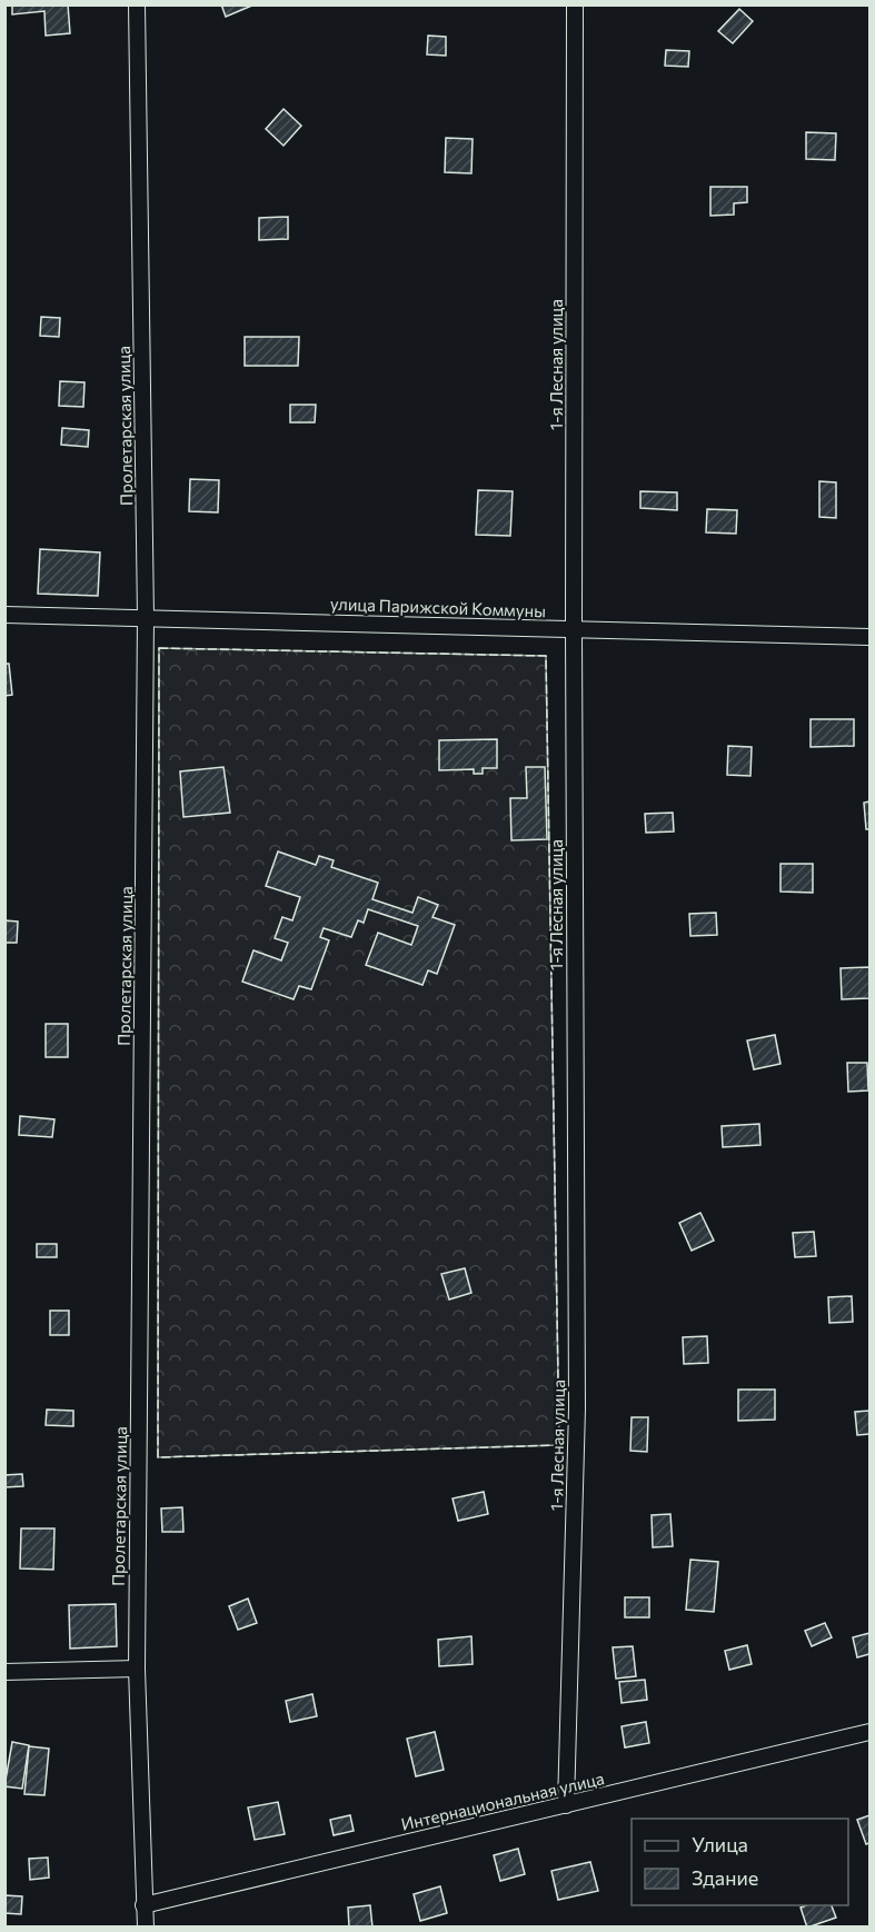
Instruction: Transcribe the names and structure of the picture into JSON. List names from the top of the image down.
{
  "streets": {
    "street": [
      "1-я Лесная улица",
      "Пролетарская улица",
      "улица Парижской Коммуны",
      "Интернациональная улица"
    ]
  },
  "crossings": [
    ["1-я Лесная улица", "улица Парижской Коммуны"],
    ["1-я Лесная улица", "Интернациональная улица"],
    ["Пролетарская улица", "улица Парижской Коммуны"],
    ["Пролетарская улица", "Интернациональная улица"]
  ],
  "legend": ["Улица", "Здание"]
}
